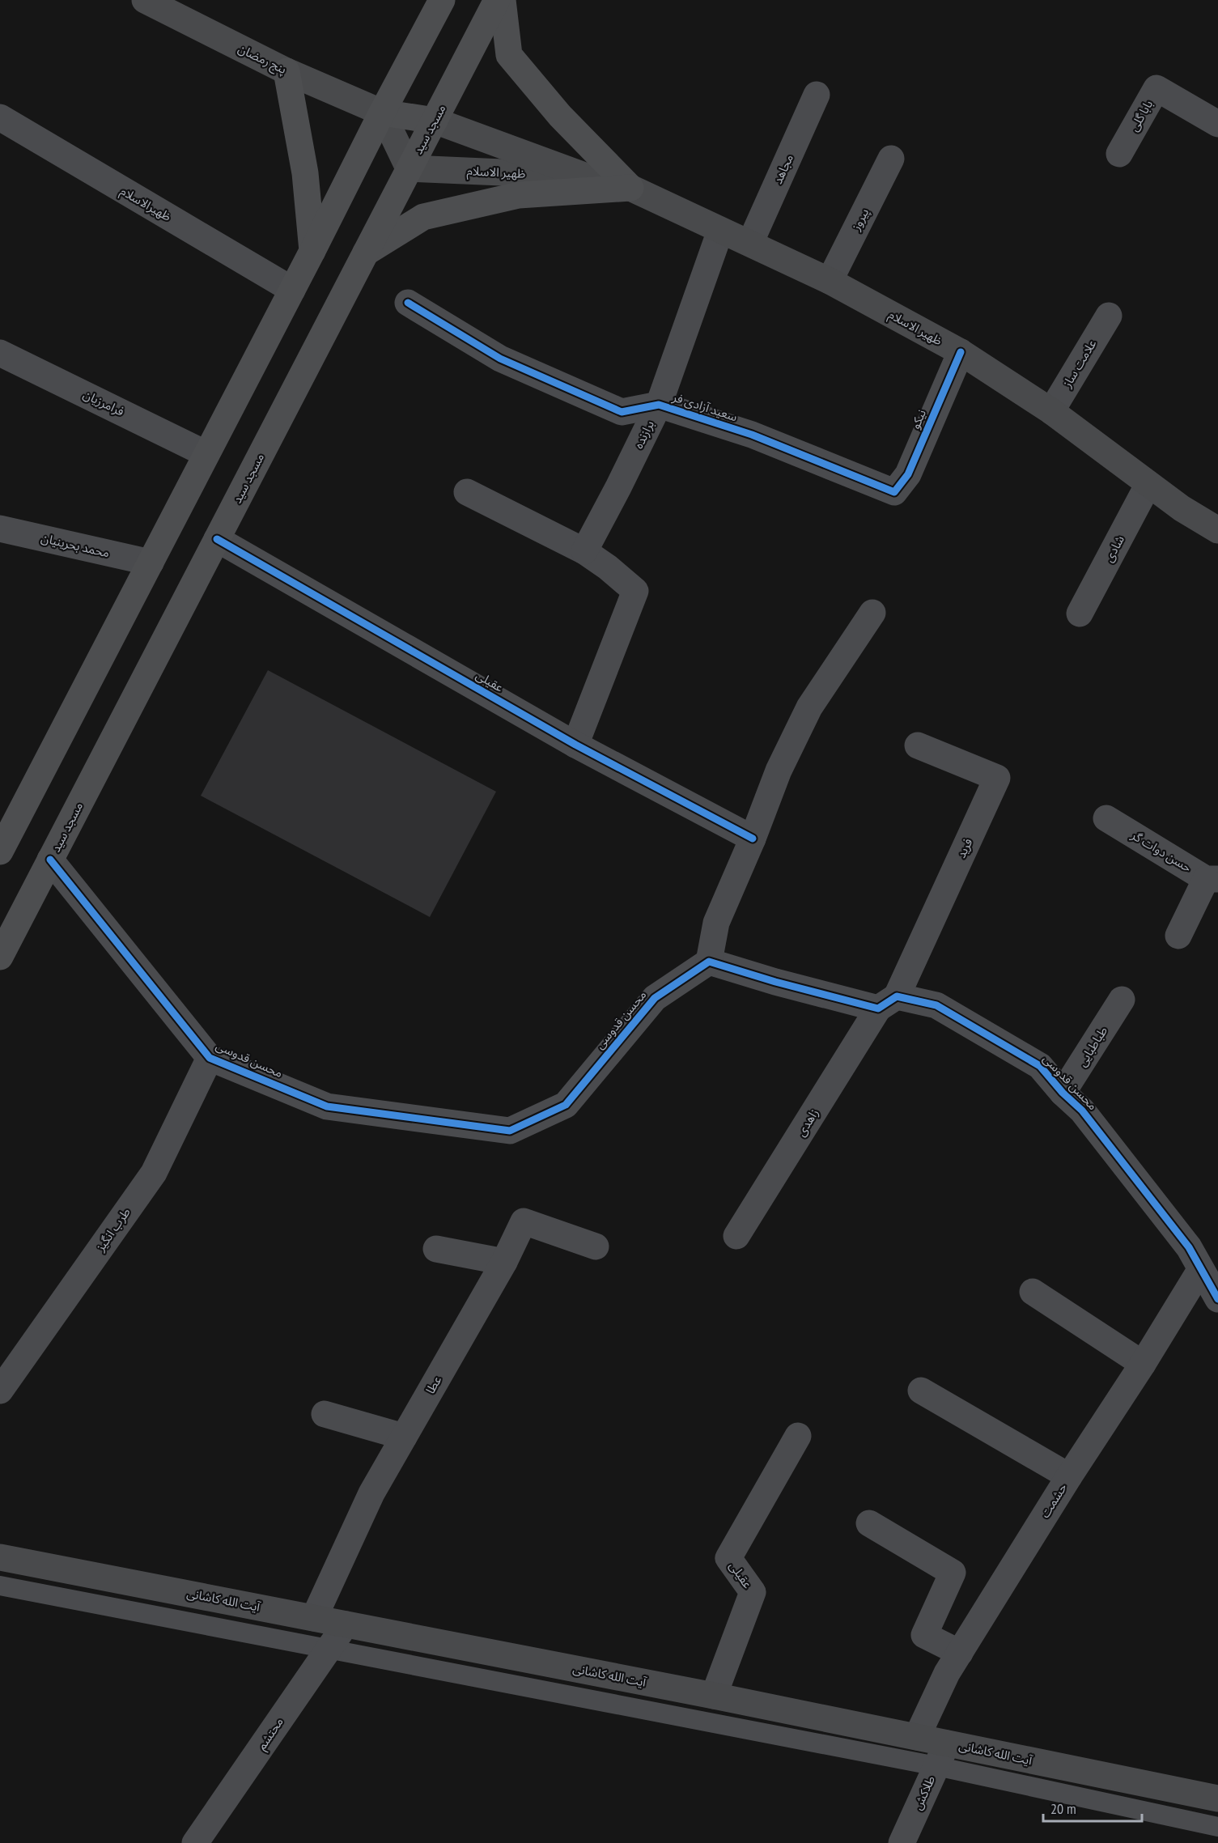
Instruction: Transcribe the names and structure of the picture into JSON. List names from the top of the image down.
{
  "streets": {
    "main road": [
      "پنج رمضان",
      "مسجد سید",
      "ظهیر الاسلام",
      "آیت الله کاشانی"
    ],
    "street": [
      "بابا گلی",
      "مجاهد",
      "ظهیرالاسلام",
      "پیروز",
      "علامت ساز",
      "فرامرزیان",
      "سعید آزادی فر",
      "نیکو",
      "برازنده",
      "محمد بحرینیان",
      "شادی",
      "عقیلی",
      "فرید",
      "حسن دوات گر",
      "محسن قدوسی",
      "طباطبایی",
      "زاهدی",
      "طرب انگیز",
      "عطا",
      "حشمت",
      "محتشم",
      "طلاکش"
    ]
  },
  "crossings": [
    ["مسجد سید", "ظهیر الاسلام"],
    ["مسجد سید", "عقیلی"],
    ["مسجد سید", "محسن قدوسی"],
    ["مجاهد", "ظهیر الاسلام"],
    ["ظهیر الاسلام", "پیروز"],
    ["ظهیر الاسلام", "علامت ساز"],
    ["ظهیر الاسلام", "نیکو"],
    ["ظهیر الاسلام", "برازنده"],
    ["ظهیر الاسلام", "شادی"],
    ["سعید آزادی فر", "نیکو"],
    ["سعید آزادی فر", "برازنده"],
    ["عقیلی", "آیت الله کاشانی"],
    ["فرید", "محسن قدوسی"],
    ["فرید", "زاهدی"],
    ["محسن قدوسی", "طباطبایی"],
    ["محسن قدوسی", "زاهدی"],
    ["محسن قدوسی", "طرب انگیز"],
    ["محسن قدوسی", "حشمت"],
    ["عطا", "آیت الله کاشانی"],
    ["حشمت", "آیت الله کاشانی"],
    ["آیت الله کاشانی", "محتشم"],
    ["آیت الله کاشانی", "طلاکش"]
  ],
  "scale_bar": "20 m"
}
